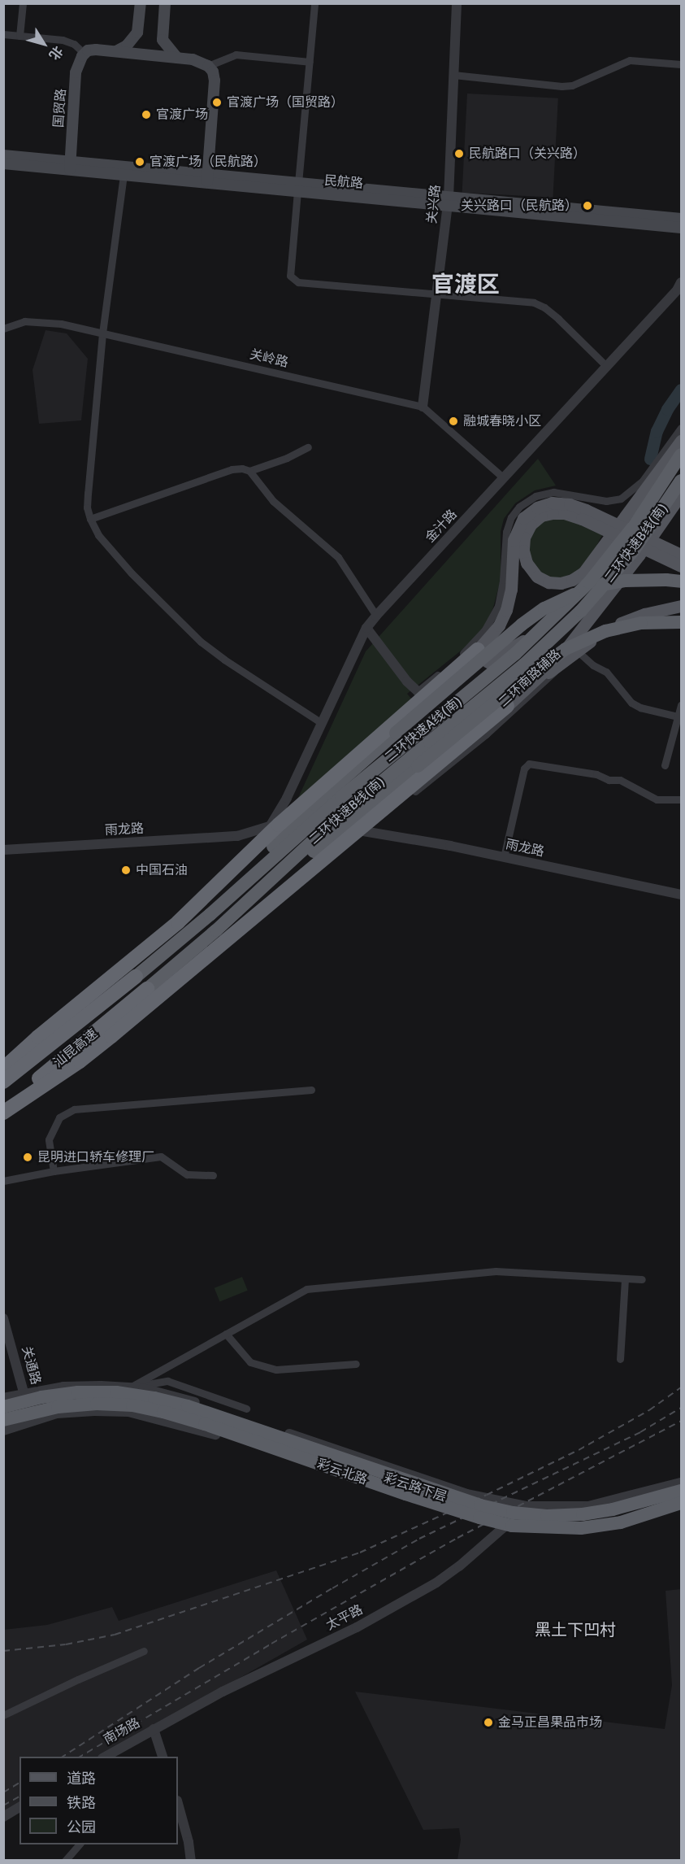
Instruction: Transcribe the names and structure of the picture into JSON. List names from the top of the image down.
{
  "streets": {
    "highway": [
      "二环快速B线(南)",
      "二环快速A线(南)",
      "汕昆高速",
      "彩云北路"
    ],
    "main road": ["国贸路", "民航路"],
    "street": [
      "关兴路",
      "关岭路",
      "金汁路",
      "二环南路辅路",
      "雨龙路",
      "关通路",
      "彩云路下层",
      "太平路",
      "南场路"
    ]
  },
  "crossings": [
    ["国贸路", "民航路"],
    ["民航路", "关兴路"],
    ["关兴路", "关岭路"],
    ["关岭路", "金汁路"],
    ["金汁路", "雨龙路"],
    ["二环快速B线(南)", "二环快速A线(南)"],
    ["二环快速B线(南)", "汕昆高速"],
    ["二环南路辅路", "雨龙路"],
    ["二环快速A线(南)", "汕昆高速"],
    ["关通路", "彩云路下层"],
    ["彩云路下层", "太平路"],
    ["太平路", "南场路"]
  ],
  "districts": ["官渡区", "黑土下凹村"],
  "places": [
    "官渡广场（国贸路）",
    "官渡广场",
    "民航路口（关兴路）",
    "官渡广场（民航路）",
    "关兴路口（民航路）",
    "融城春晓小区",
    "中国石油",
    "昆明进口轿车修理厂",
    "金马正昌果品市场"
  ],
  "legend": ["道路", "铁路", "公园"],
  "north": "bottom right"
}
